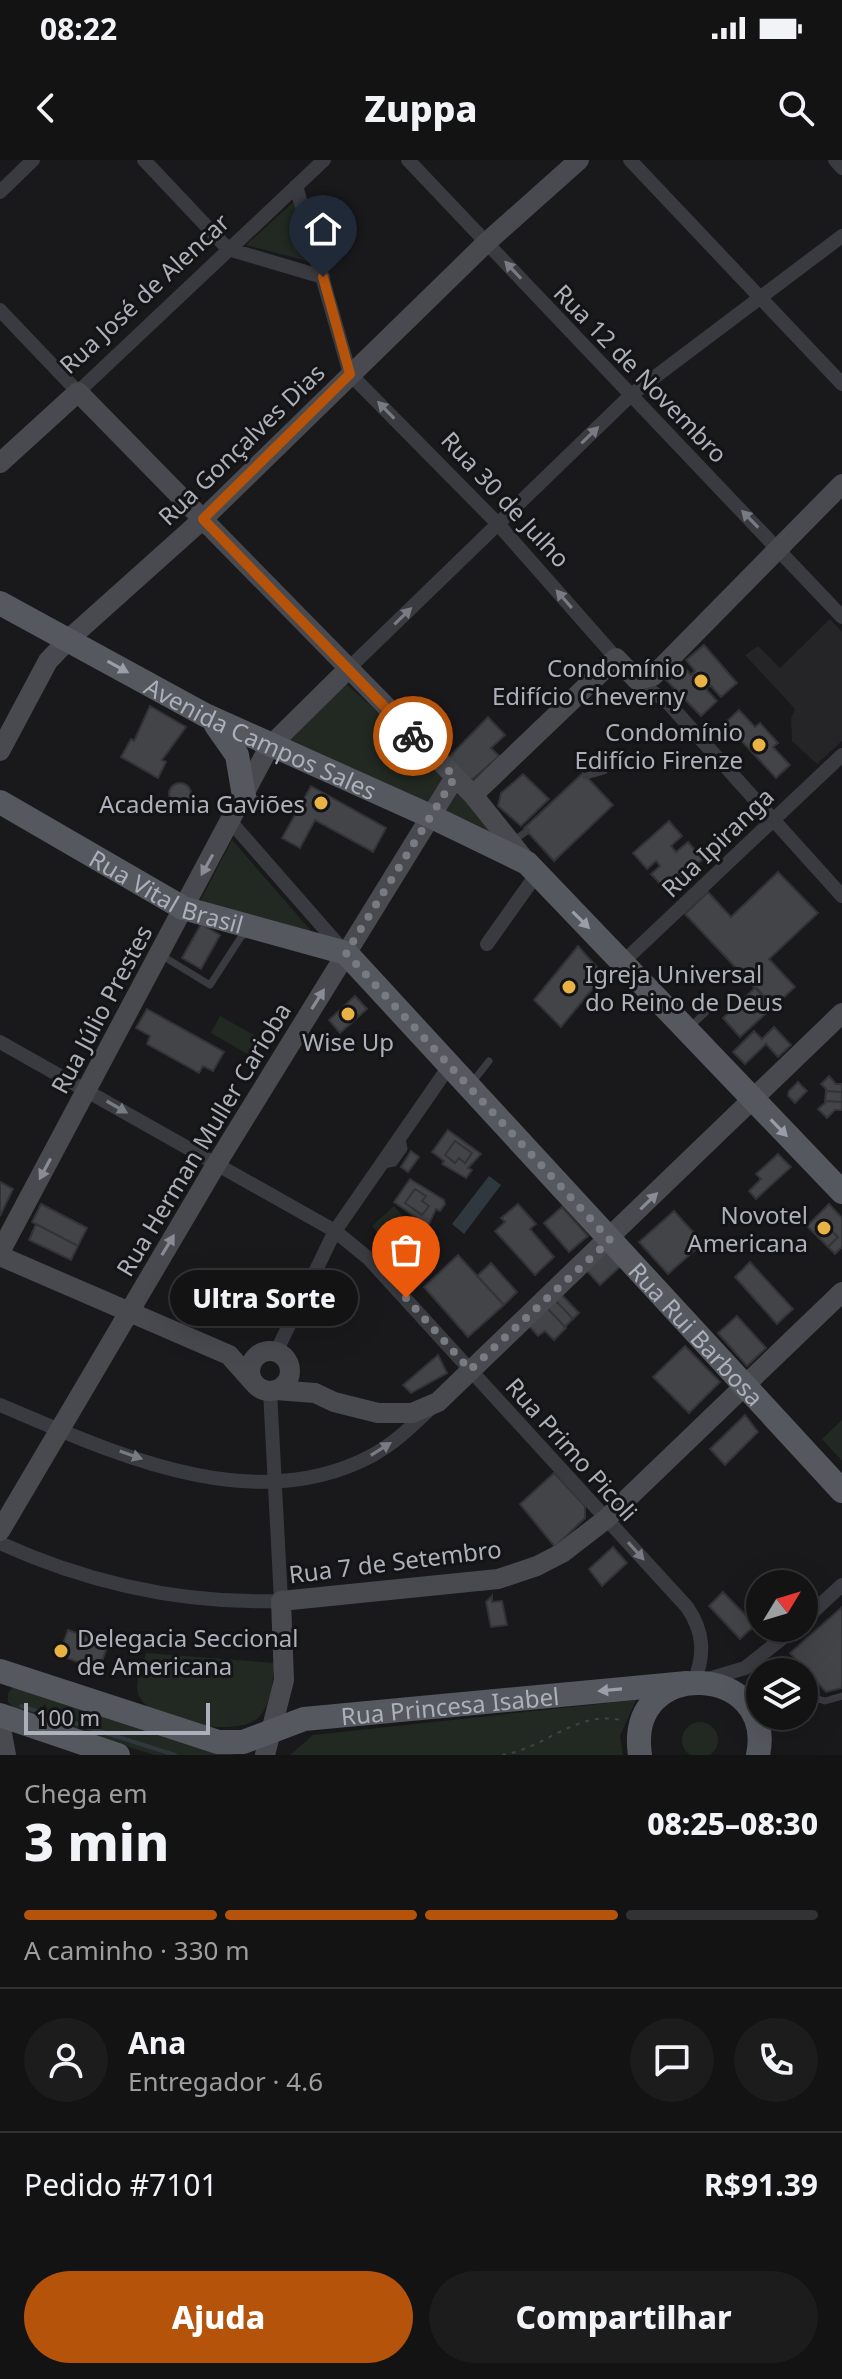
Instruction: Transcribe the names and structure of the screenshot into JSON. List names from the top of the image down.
{
  "streets": {
    "main road": [
      "Rua José de Alencar",
      "Rua Gonçalves Dias",
      "Rua 30 de Julho",
      "Avenida Campos Sales",
      "Rua Vital Brasil",
      "Rua Júlio Prestes",
      "Rua Herman Muller Carioba",
      "Rua Rui Barbosa",
      "Rua 7 de Setembro",
      "Rua Princesa Isabel"
    ],
    "street": ["Rua 12 de Novembro", "Rua Ipiranga", "Rua Primo Picoli"]
  },
  "crossings": [
    ["Rua José de Alencar", "Rua 30 de Julho"],
    ["Rua 12 de Novembro", "Rua Gonçalves Dias"],
    ["Rua Gonçalves Dias", "Rua 30 de Julho"],
    ["Rua Gonçalves Dias", "Avenida Campos Sales"],
    ["Rua 30 de Julho", "Rua Ipiranga"],
    ["Avenida Campos Sales", "Rua Ipiranga"],
    ["Avenida Campos Sales", "Rua Júlio Prestes"],
    ["Avenida Campos Sales", "Rua Herman Muller Carioba"],
    ["Rua Vital Brasil", "Rua Júlio Prestes"],
    ["Rua Vital Brasil", "Rua Herman Muller Carioba"],
    ["Rua Vital Brasil", "Rua Rui Barbosa"],
    ["Rua Júlio Prestes", "Rua Rui Barbosa"],
    ["Rua Júlio Prestes", "Rua Primo Picoli"],
    ["Rua Herman Muller Carioba", "Rua Rui Barbosa"],
    ["Rua Herman Muller Carioba", "Rua Primo Picoli"],
    ["Rua Rui Barbosa", "Rua 7 de Setembro"],
    ["Rua Primo Picoli", "Rua 7 de Setembro"],
    ["Rua Primo Picoli", "Rua Princesa Isabel"]
  ],
  "one_way": [
    "Rua 12 de Novembro",
    "Rua 30 de Julho",
    "Rua Júlio Prestes",
    "Rua Herman Muller Carioba",
    "Rua Princesa Isabel"
  ],
  "places": [
    "Condomínio Edifício Cheverny",
    "Condomínio Edifício Firenze",
    "Academia Gaviões",
    "Igreja Universal do Reino de Deus",
    "Wise Up",
    "Novotel Americana",
    "Ultra Sorte",
    "Delegacia Seccional de Americana"
  ],
  "scale_bar": "100 m",
  "north": "top right",
  "page": {
    "status": "08:22",
    "header": "Zuppa",
    "bubble": "Ultra Sorte",
    "scale": "100 m",
    "heading": ["3 min", "Chega em", "08:25–08:30"],
    "panel": [
      "Ana",
      "Entregador · 4.6",
      "Pedido #7101",
      "R$91.39"
    ],
    "bar": "A caminho · 330 m",
    "buttons": ["Ajuda", "Compartilhar"]
  }
}
